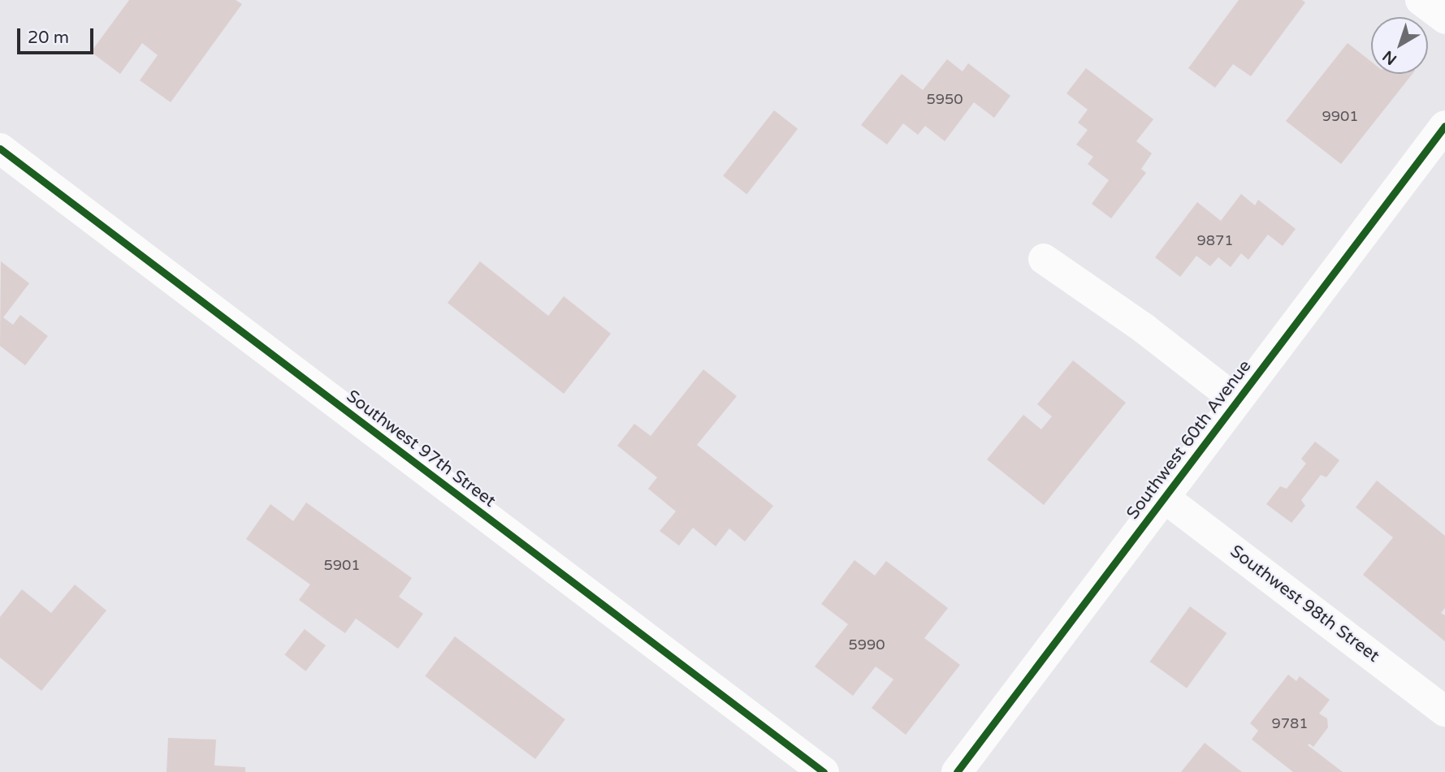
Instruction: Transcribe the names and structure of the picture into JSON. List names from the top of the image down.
{
  "streets": {
    "street": ["Southwest 60th Avenue", "Southwest 97th Street", "Southwest 98th Street"]
  },
  "crossings": [
    ["Southwest 60th Avenue", "Southwest 98th Street"]
  ],
  "house_numbers": [
    "5950",
    "9901",
    "9871",
    "5901",
    "5990",
    "9781"
  ],
  "scale_bar": "20 m",
  "north": "bottom left"
}
